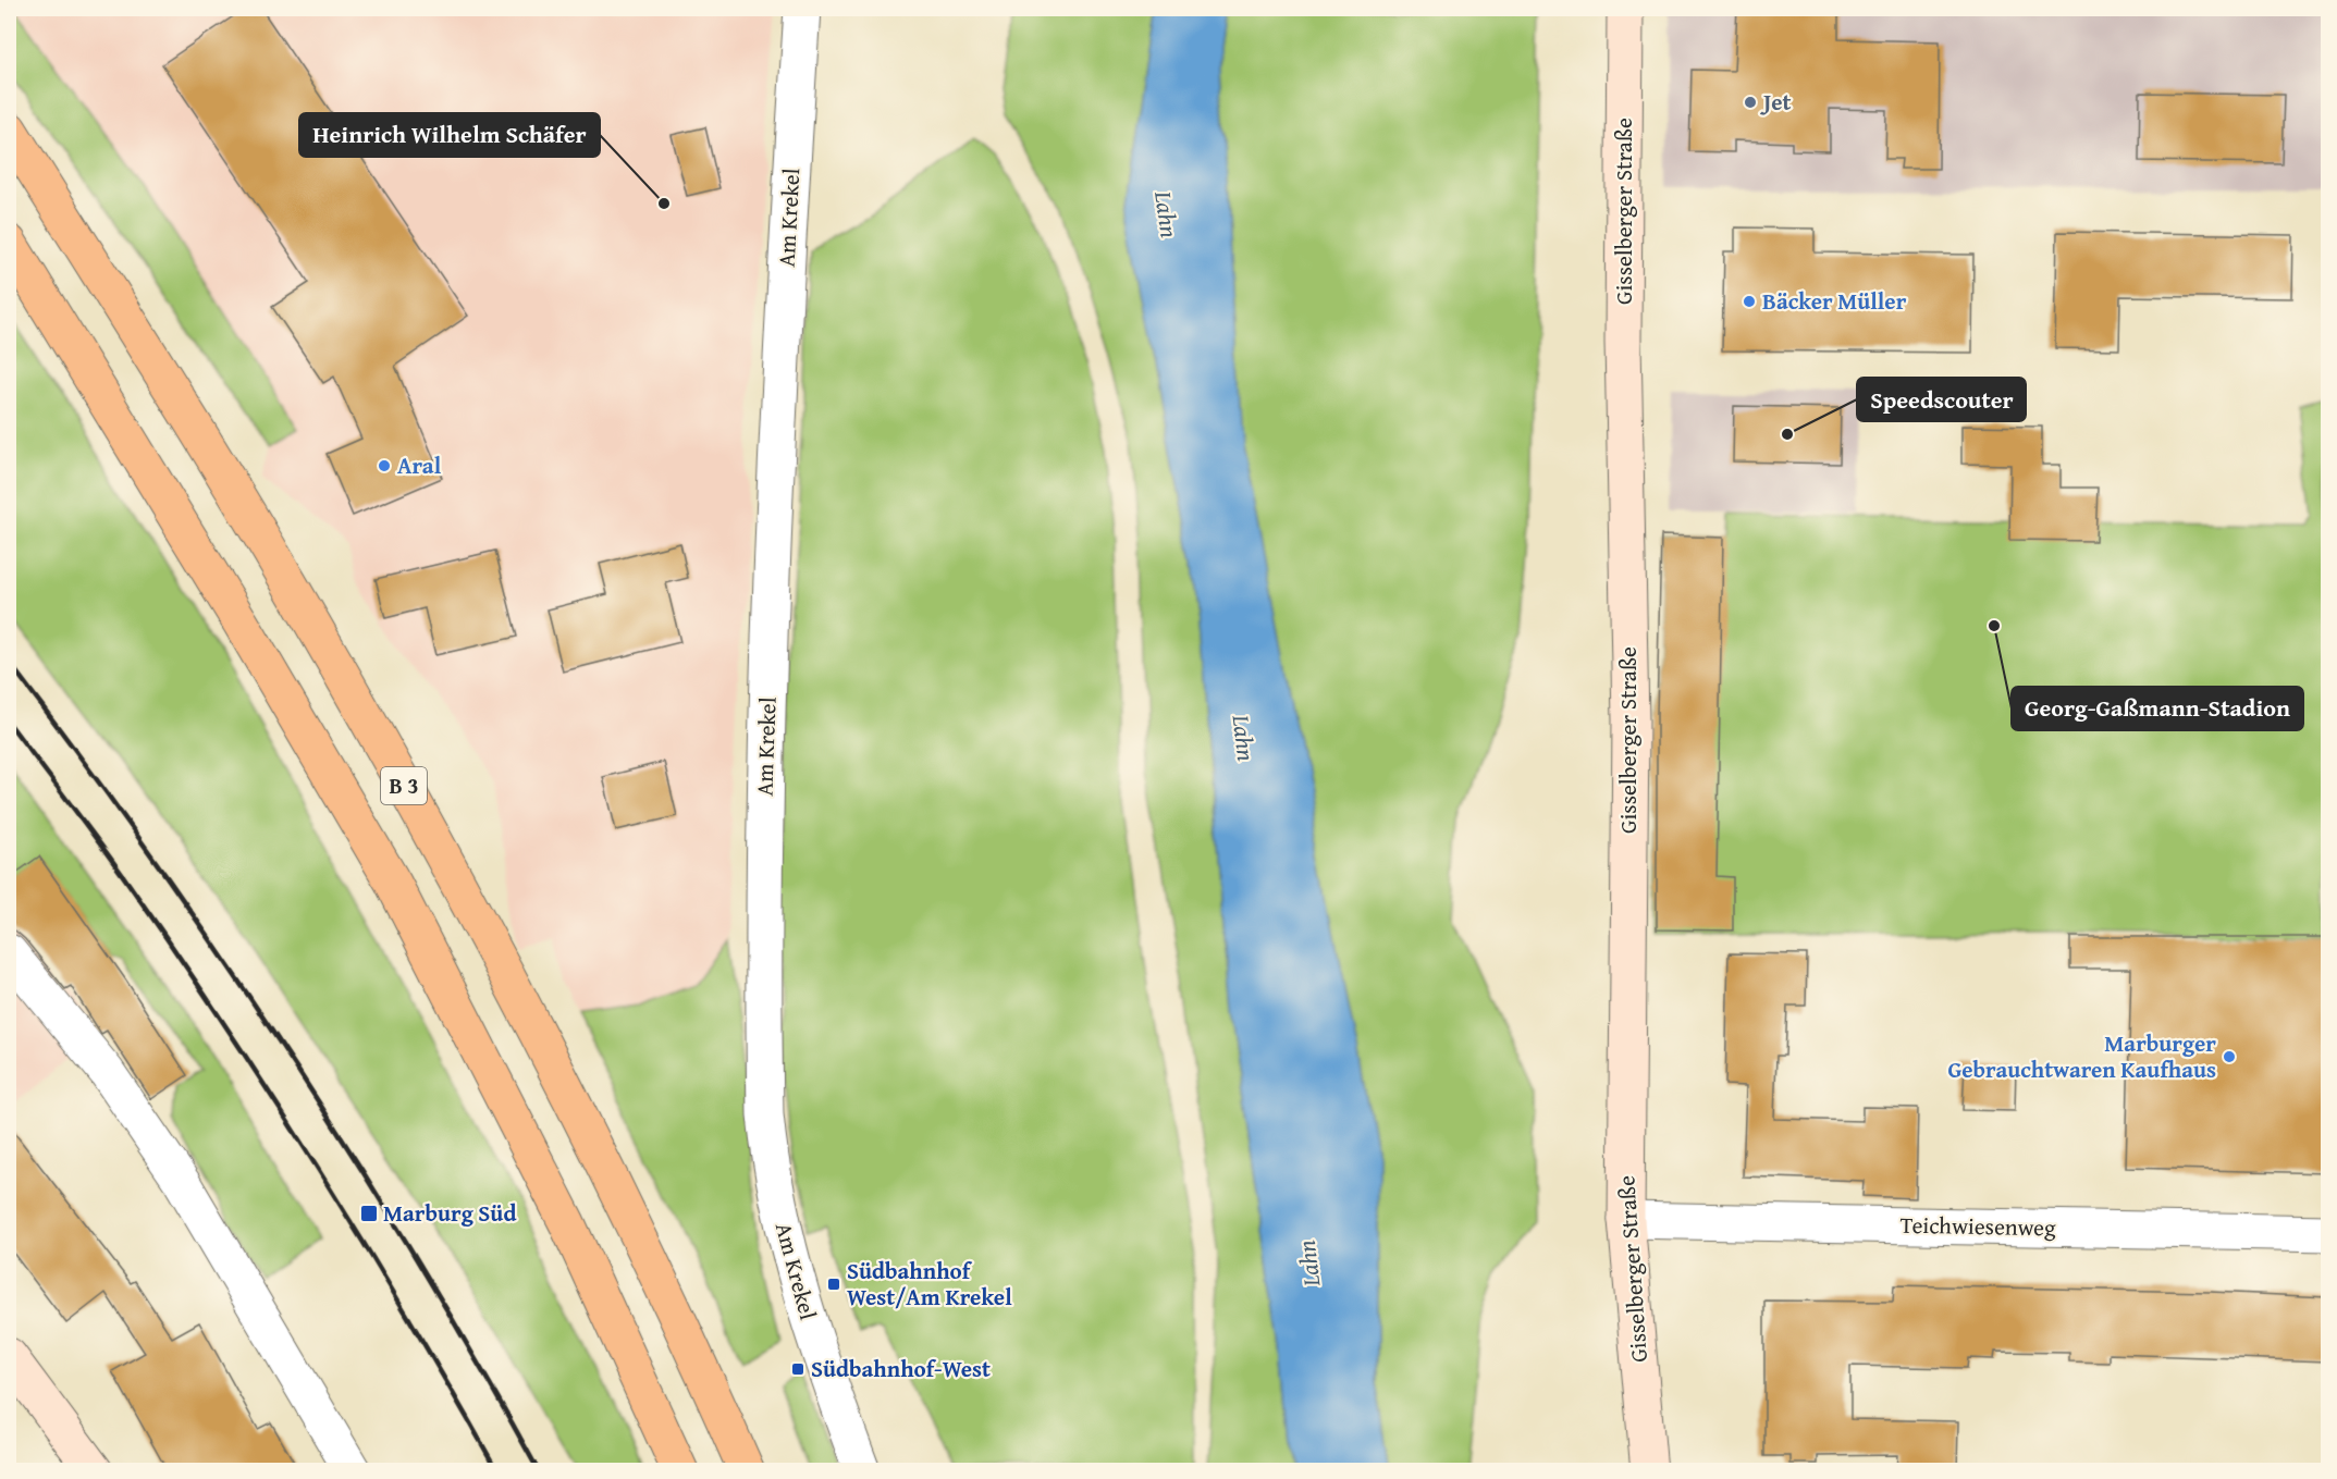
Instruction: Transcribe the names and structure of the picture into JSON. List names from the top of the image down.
{
  "streets": {
    "highway": ["B 3"],
    "main road": ["Gisselberger Straße"],
    "street": ["Am Krekel", "Teichwiesenweg"]
  },
  "crossings": [
    ["Gisselberger Straße", "Teichwiesenweg"]
  ],
  "water": ["Lahn"],
  "places": {
    "other": [
      "Jet",
      "Heinrich Wilhelm Schäfer",
      "Bäcker Müller",
      "Speedscouter",
      "Aral",
      "Georg-Gaßmann-Stadion",
      "Marburger Gebrauchtwaren Kaufhaus"
    ],
    "transit": ["Marburg Süd", "Südbahnhof West/Am Krekel", "Südbahnhof-West"]
  }
}
